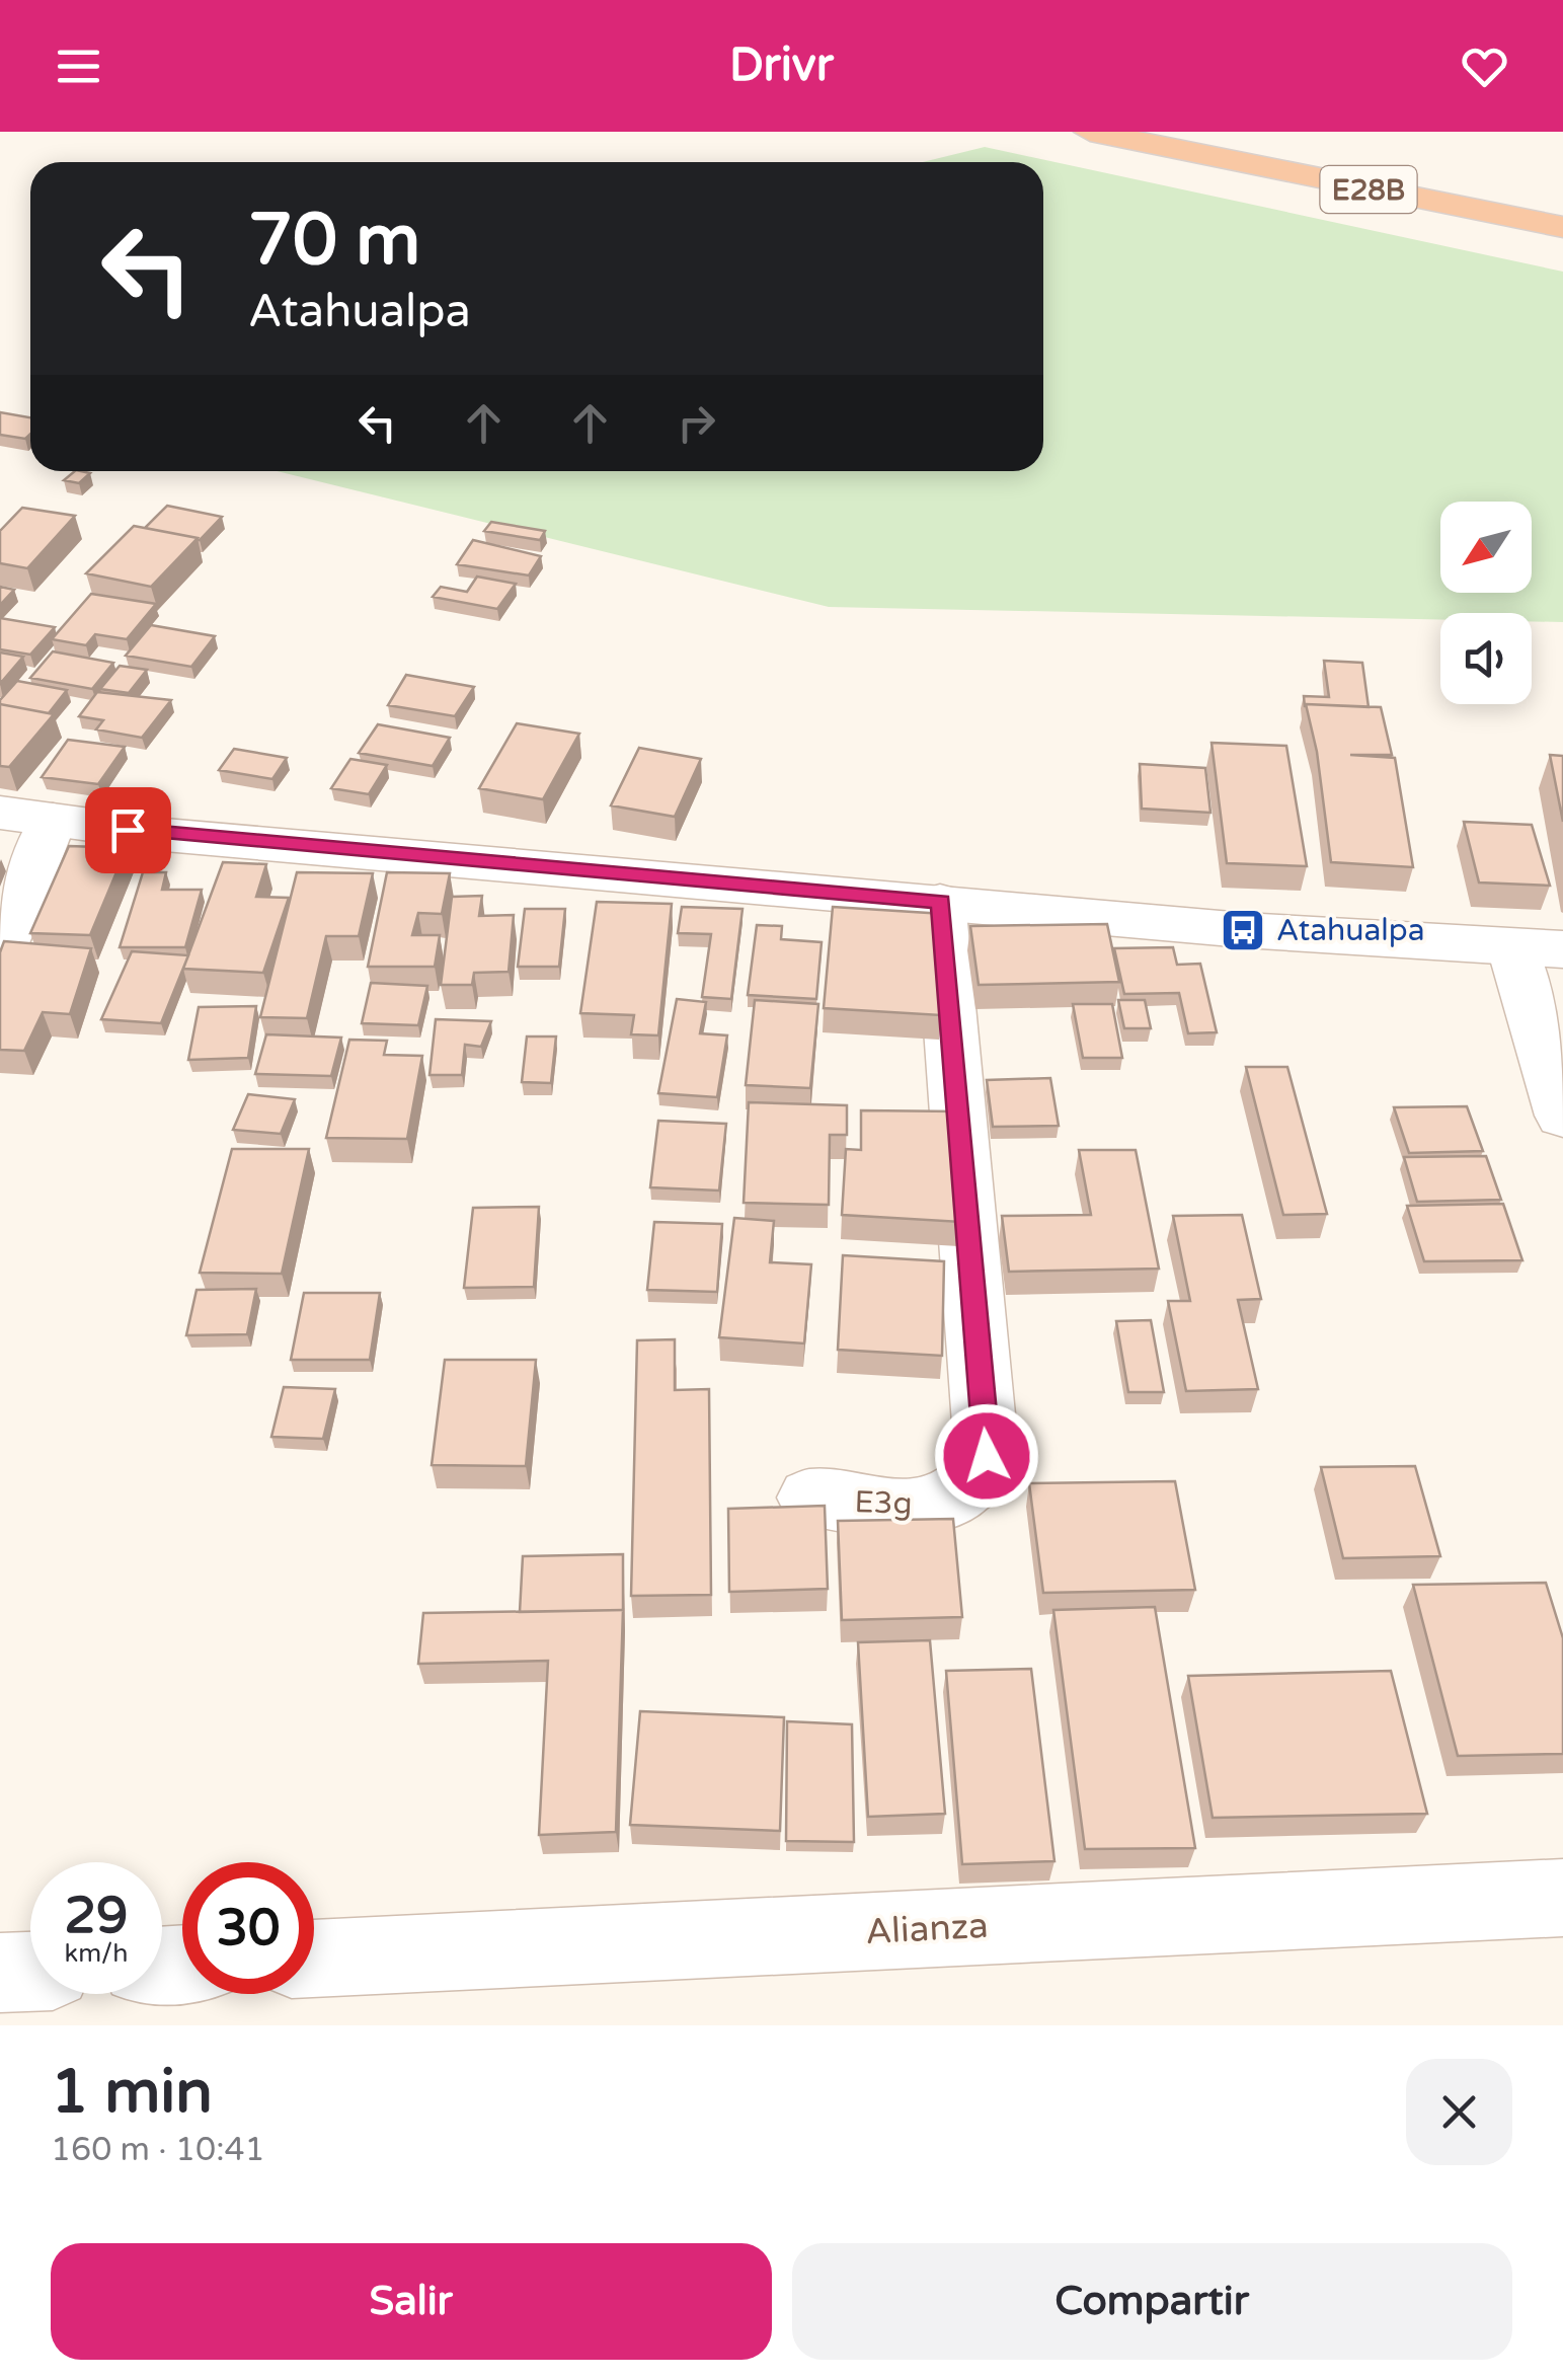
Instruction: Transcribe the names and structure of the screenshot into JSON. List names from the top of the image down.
{
  "streets": {
    "highway": ["E28B"],
    "street": ["E3g", "Alianza"]
  },
  "places": {
    "bus stop": ["Atahualpa"]
  },
  "north": "bottom left",
  "page": {
    "header": "Drivr",
    "turn": ["70 m", "Atahualpa"],
    "speed": "29 km/h",
    "limit": "30",
    "heading": ["1 min", "160 m · 10:41"],
    "buttons": ["Salir", "Compartir"]
  }
}
